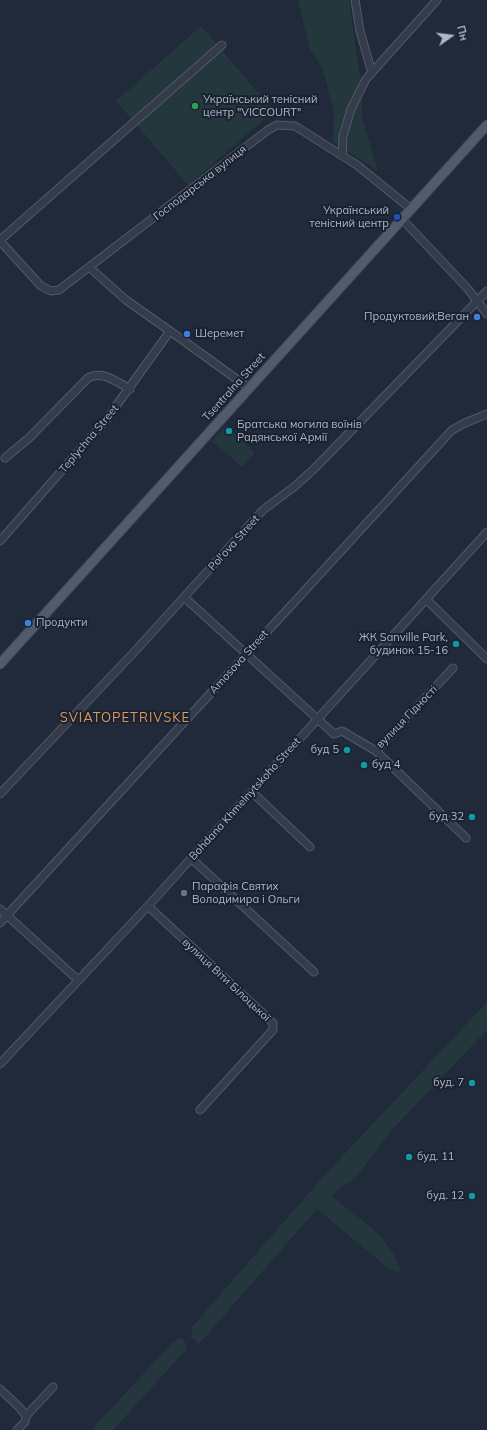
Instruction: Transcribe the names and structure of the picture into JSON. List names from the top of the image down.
{
  "streets": {
    "main road": ["Tsentralna Street"],
    "street": [
      "Господарська вулиця",
      "Teplychna Street",
      "Pol'ova Street",
      "Amosova Street",
      "вулиця Гідності",
      "Bohdana Khmelnytskoho Street",
      "вулиця Віти Білоцької"
    ]
  },
  "crossings": [
    ["Господарська вулиця", "Tsentralna Street"],
    ["вулиця Гідності", "Bohdana Khmelnytskoho Street"],
    ["Bohdana Khmelnytskoho Street", "вулиця Віти Білоцької"]
  ],
  "districts": ["SVIATOPETRIVSKE"],
  "places": [
    "Український тенісний центр \"VICCOURT\"",
    "Український тенісний центр",
    "Продуктовий;Веган",
    "Шеремет",
    "Братська могила воїнів Радянської Армії",
    "Продукти",
    "ЖК Sanville Park, будинок 15-16",
    "буд 5",
    "буд 4",
    "буд 32",
    "Парафія Святих Володимира і Ольги",
    "буд. 7",
    "буд. 11",
    "буд. 12"
  ],
  "north": "right"
}
